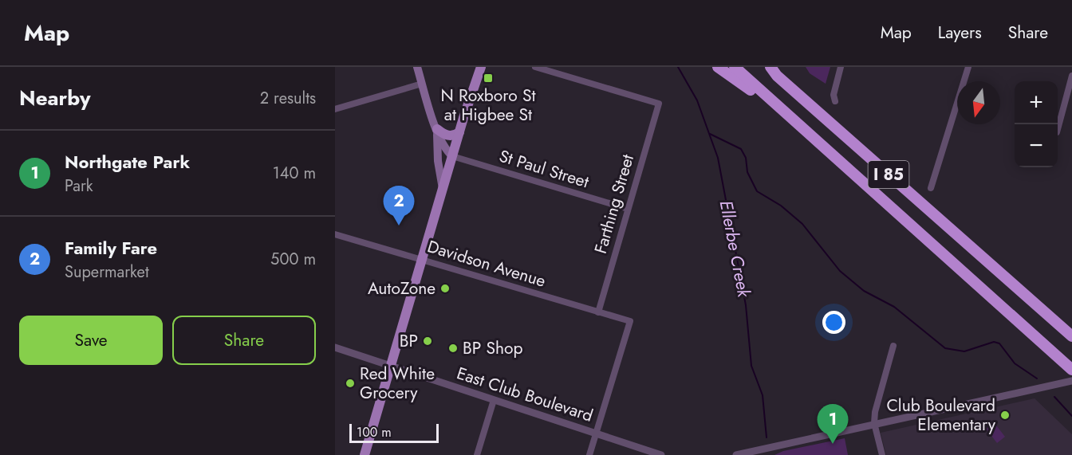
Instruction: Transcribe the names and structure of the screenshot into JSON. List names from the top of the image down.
{
  "streets": {
    "highway": ["I 85"],
    "street": [
      "St Paul Street",
      "Farthing Street",
      "Davidson Avenue",
      "East Club Boulevard"
    ]
  },
  "crossings": [
    ["St Paul Street", "Farthing Street"],
    ["Farthing Street", "Davidson Avenue"],
    ["Davidson Avenue", "East Club Boulevard"]
  ],
  "water": ["Ellerbe Creek"],
  "places": {
    "transit": ["N Roxboro St at Higbee St"],
    "other": [
      "AutoZone",
      "BP",
      "BP Shop",
      "Red White Grocery",
      "Club Boulevard Elementary"
    ]
  },
  "scale_bar": "100 m",
  "north": "bottom",
  "page": {
    "header": "Map",
    "nav": ["Map", "Layers", "Share"],
    "heading": ["Nearby", "2 results"],
    "map_buttons": ["+", "−"],
    "list": [
      {
        "mark": "1",
        "name": "Northgate Park",
        "note": "Park",
        "value": "140 m"
      },
      {
        "mark": "2",
        "name": "Family Fare",
        "note": "Supermarket",
        "value": "500 m"
      }
    ],
    "pins": ["2", "1"],
    "buttons": ["Save", "Share"],
    "scale": "100 m"
  }
}
